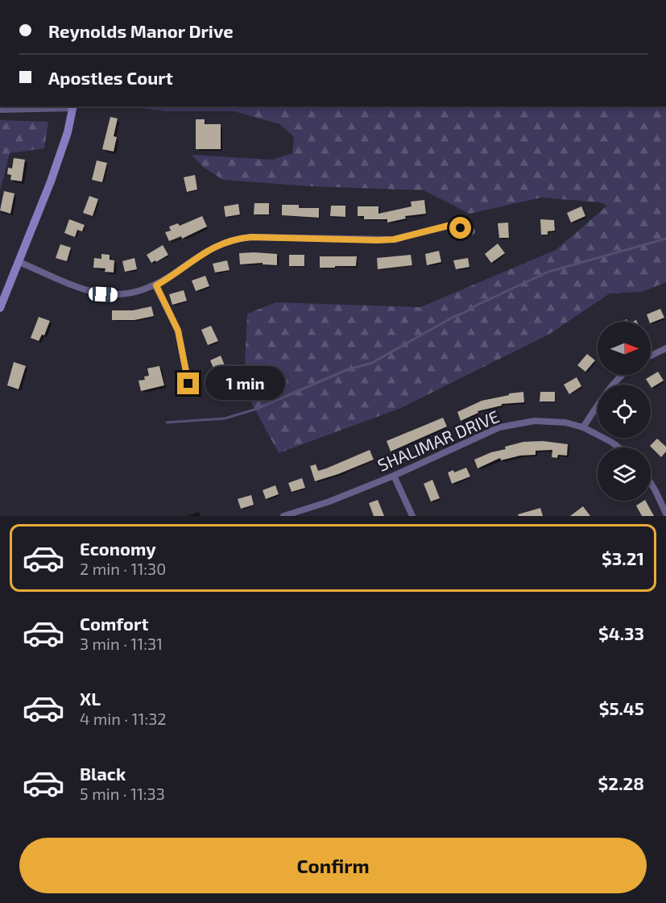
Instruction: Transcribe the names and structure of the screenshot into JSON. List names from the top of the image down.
{
  "streets": {
    "street": ["SHALIMAR DRIVE"]
  },
  "north": "right",
  "page": {
    "banner": ["Reynolds Manor Drive", "Apostles Court"],
    "bubble": "1 min",
    "list": [
      {
        "name": "Economy",
        "note": "2 min · 11:30",
        "value": "$3.21"
      },
      {
        "name": "Comfort",
        "note": "3 min · 11:31",
        "value": "$4.33"
      },
      {
        "name": "XL",
        "note": "4 min · 11:32",
        "value": "$5.45"
      },
      {
        "name": "Black",
        "note": "5 min · 11:33",
        "value": "$2.28"
      }
    ],
    "buttons": "Confirm"
  }
}
